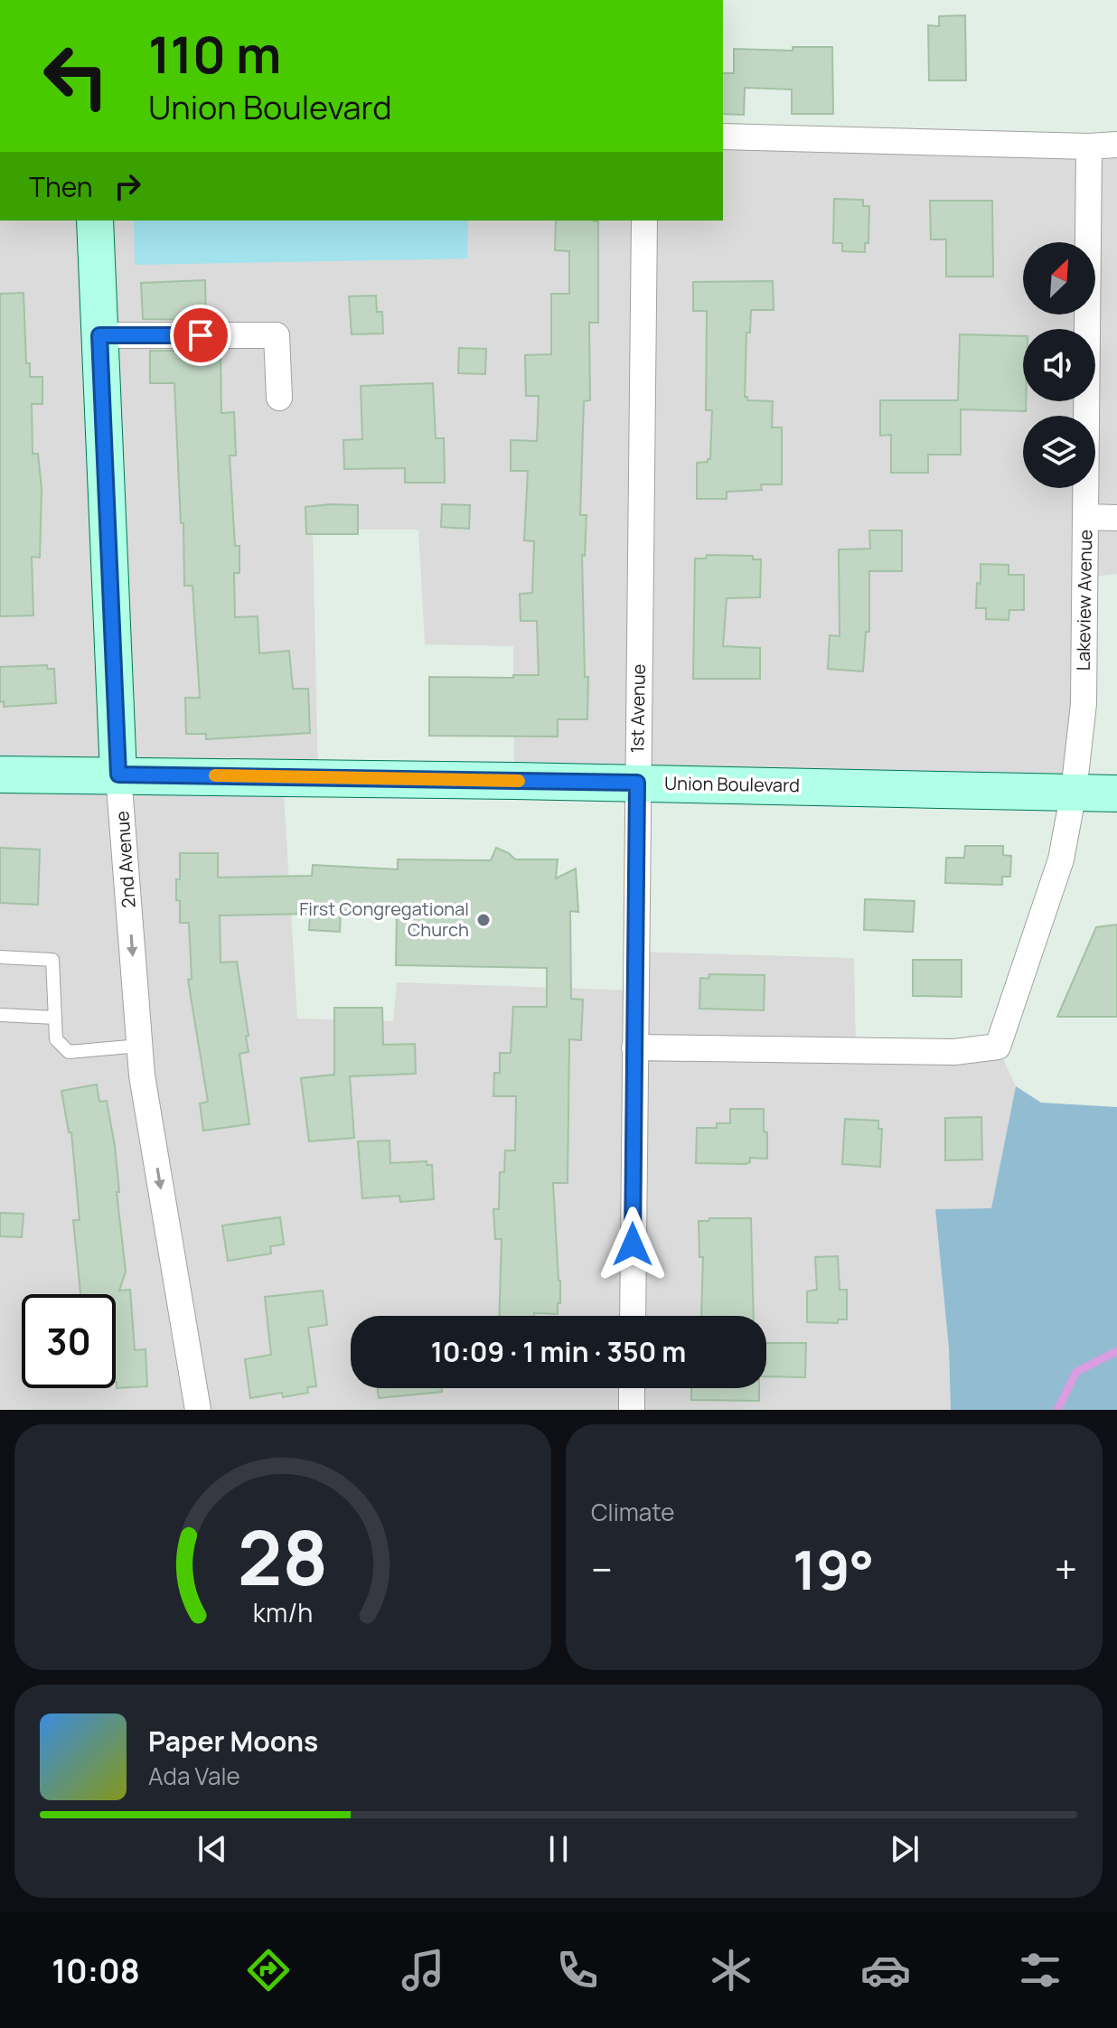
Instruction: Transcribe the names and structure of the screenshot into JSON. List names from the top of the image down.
{
  "streets": {
    "main road": ["Union Boulevard", "2nd Avenue"],
    "street": ["Lakeview Avenue", "1st Avenue"]
  },
  "crossings": [
    ["Lakeview Avenue", "1st Avenue"],
    ["Lakeview Avenue", "Union Boulevard"],
    ["1st Avenue", "Union Boulevard"],
    ["Union Boulevard", "2nd Avenue"]
  ],
  "one_way": ["2nd Avenue"],
  "places": ["First Congregational Church"],
  "north": "top right",
  "page": {
    "turn": ["110 m", "Union Boulevard"],
    "then": "Then",
    "limit": "30",
    "trip": "10:09 · 1 min · 350 m",
    "tile": "Climate",
    "heat": ["−", "19°", "+"],
    "song": ["Paper Moons", "Ada Vale"],
    "tabs": "10:08",
    "gauge": ["28", "km/h"]
  }
}
